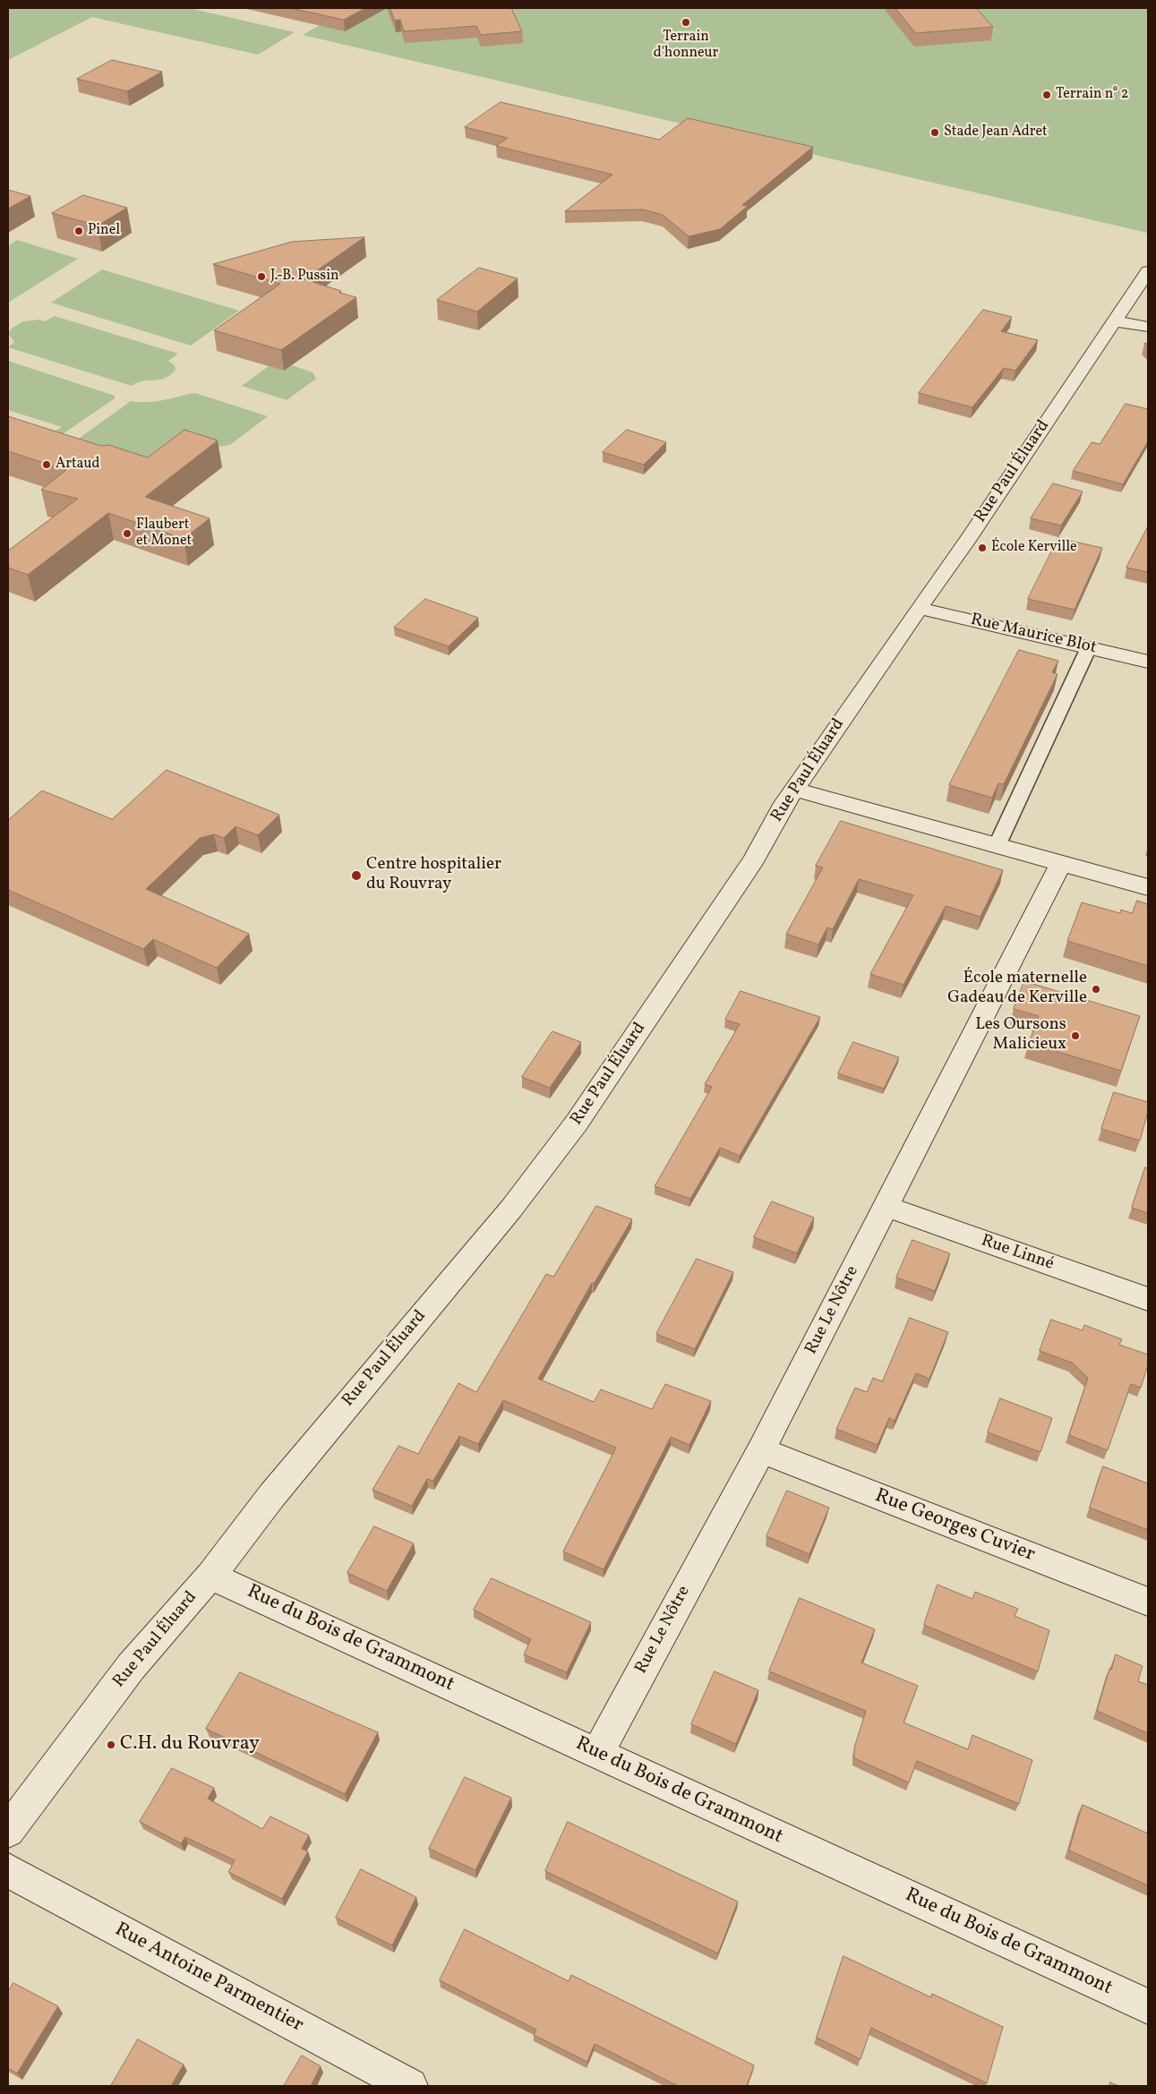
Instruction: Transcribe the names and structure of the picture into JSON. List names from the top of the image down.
{
  "streets": {
    "street": [
      "Rue Paul Éluard",
      "Rue Maurice Blot",
      "Rue Linné",
      "Rue Le Nôtre",
      "Rue Georges Cuvier",
      "Rue du Bois de Grammont",
      "Rue Antoine Parmentier"
    ]
  },
  "crossings": [
    ["Rue Paul Éluard", "Rue Maurice Blot"],
    ["Rue Paul Éluard", "Rue du Bois de Grammont"],
    ["Rue Linné", "Rue Le Nôtre"],
    ["Rue Le Nôtre", "Rue Georges Cuvier"],
    ["Rue Le Nôtre", "Rue du Bois de Grammont"]
  ],
  "places": [
    "Terrain d'honneur",
    "Terrain n° 2",
    "Stade Jean Adret",
    "Pinel",
    "J.-B. Pussin",
    "Artaud",
    "Flaubert et Monet",
    "École Kerville",
    "Centre hospitalier du Rouvray",
    "École maternelle Gadeau de Kerville",
    "Les Oursons Malicieux",
    "C.H. du Rouvray"
  ]
}
